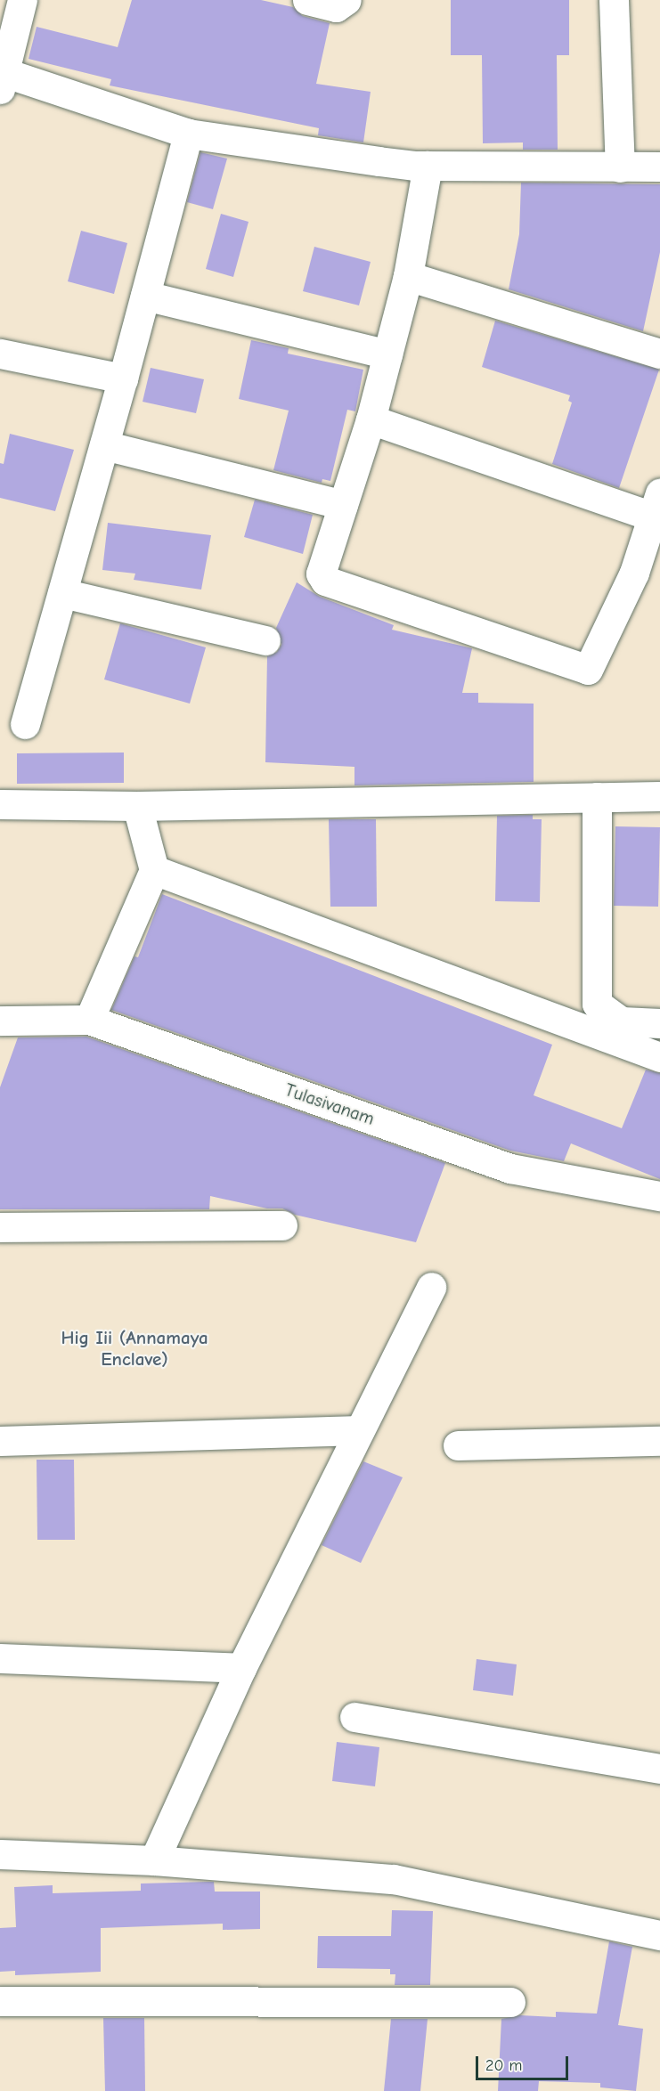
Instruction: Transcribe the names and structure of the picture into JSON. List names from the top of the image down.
{
  "streets": {
    "street": ["Tulasivanam"]
  },
  "districts": ["Hig Iii (Annamaya Enclave)"],
  "scale_bar": "20 m"
}
